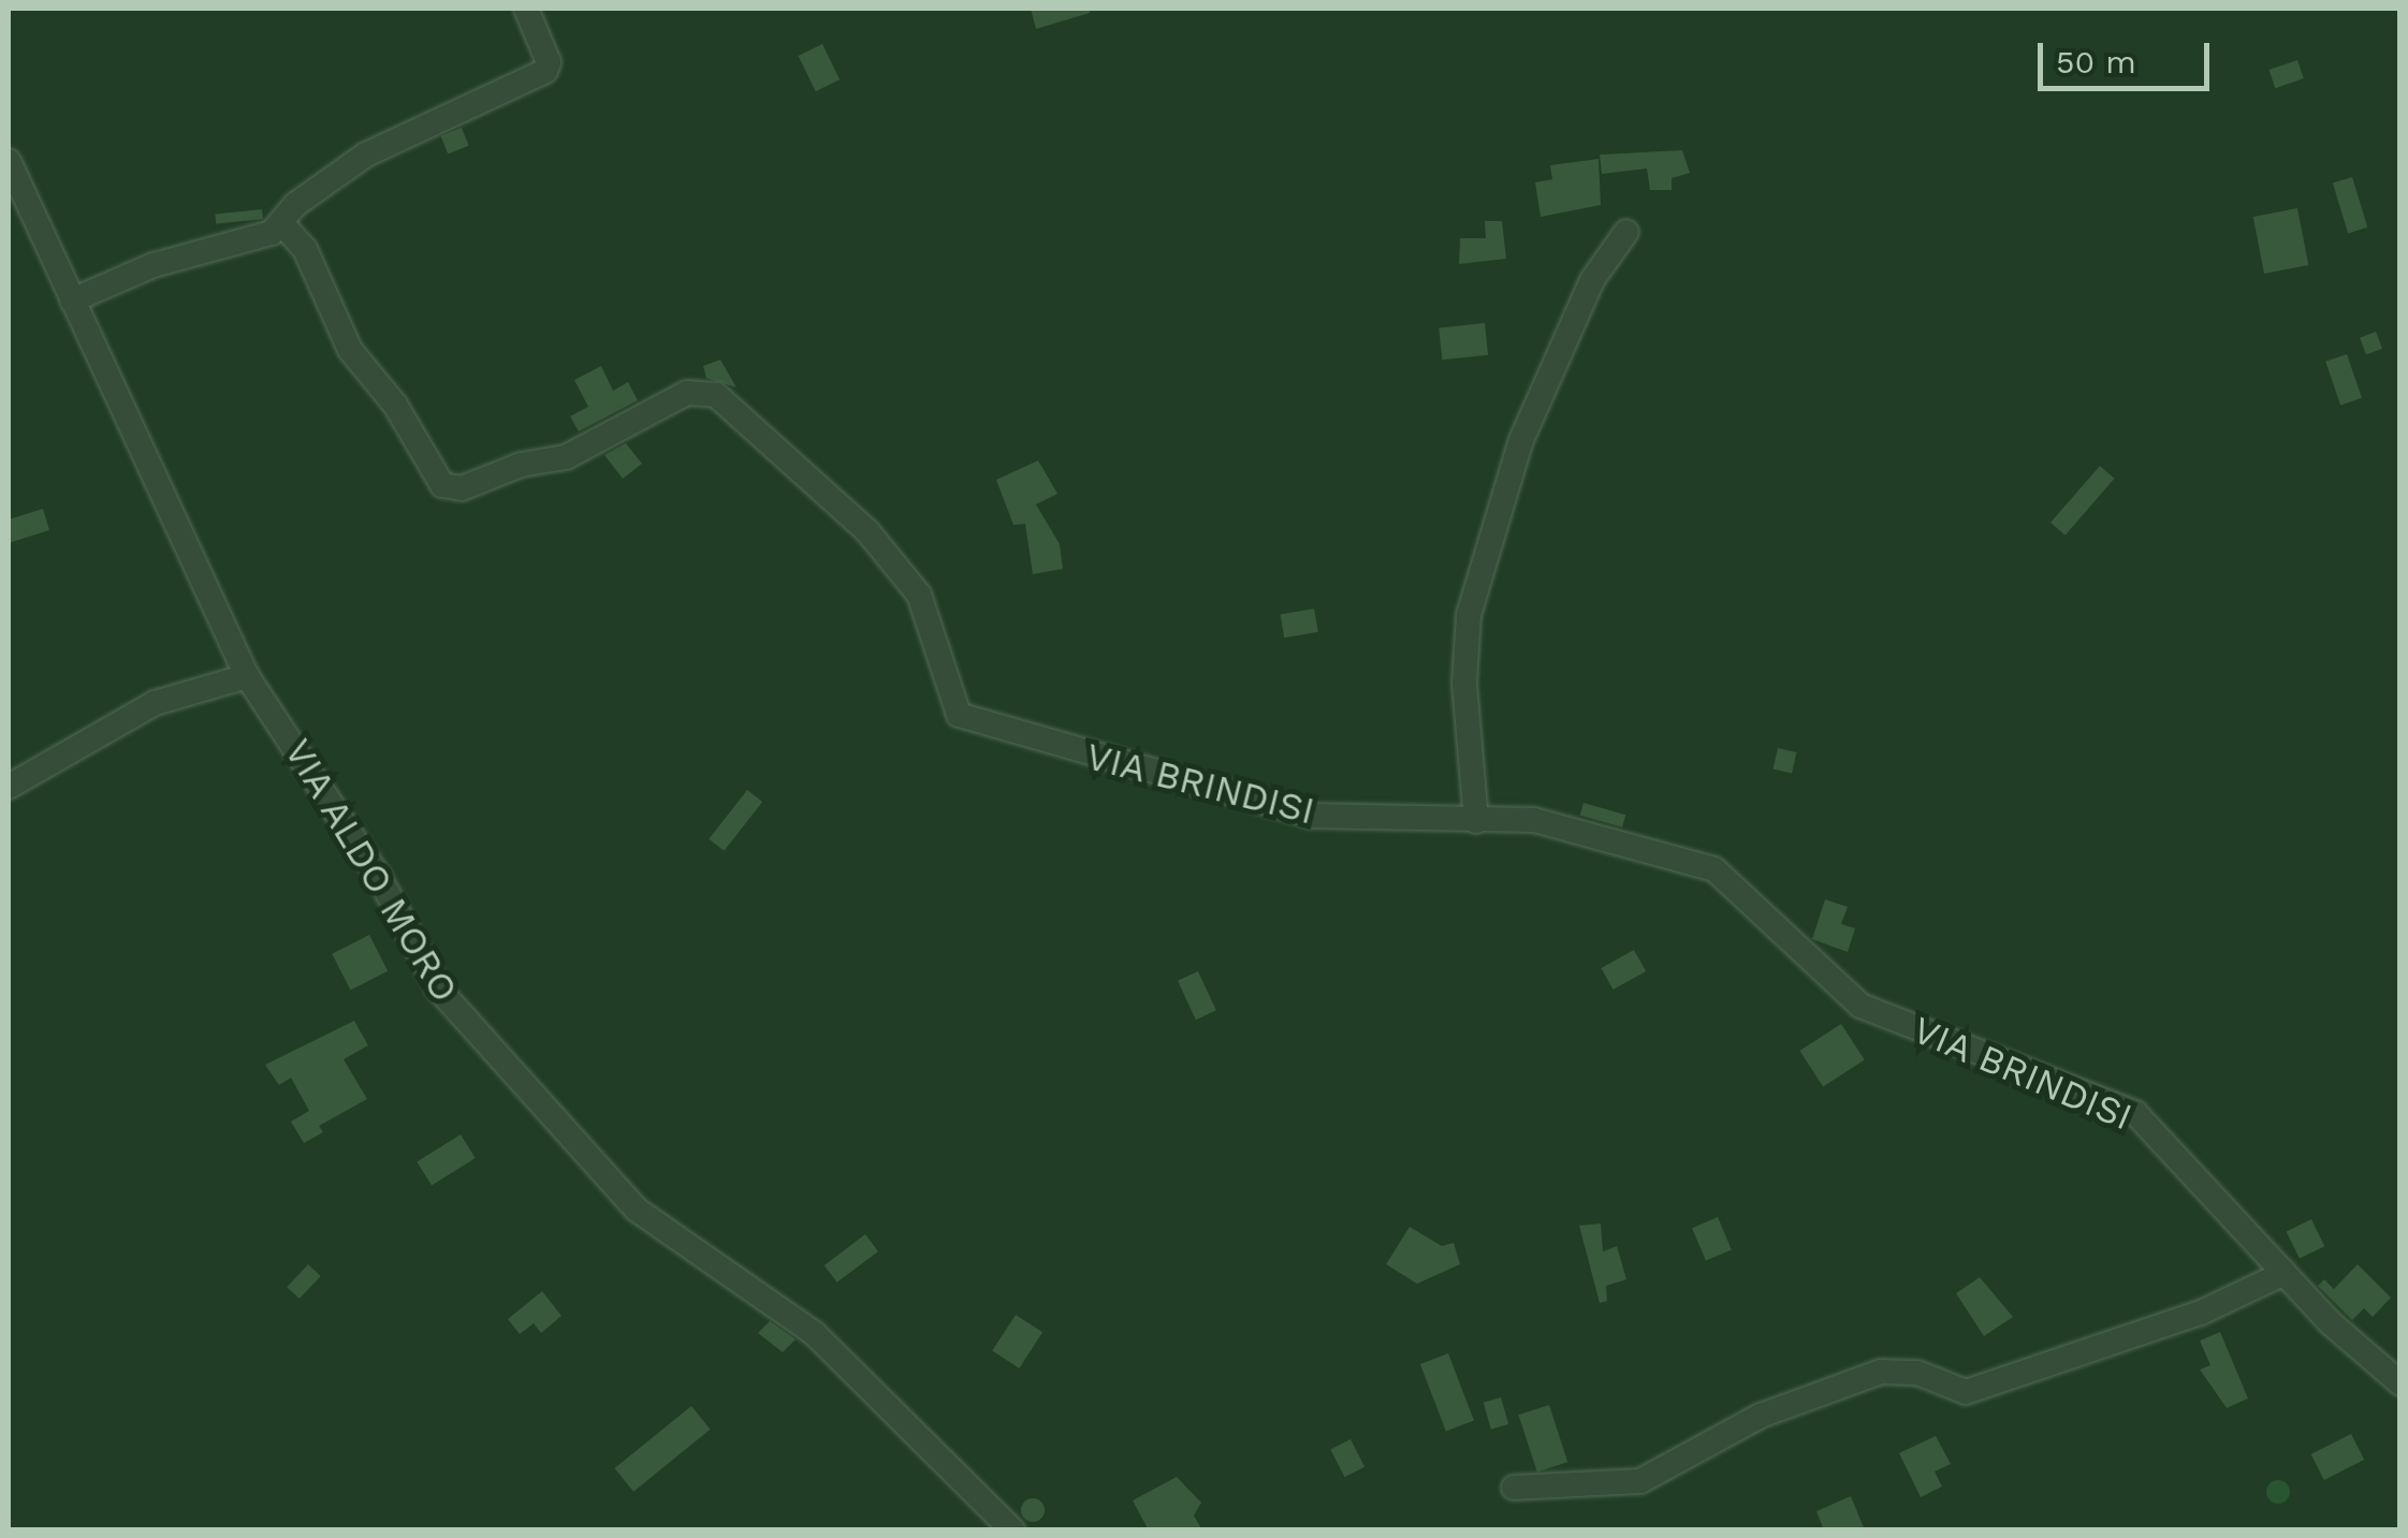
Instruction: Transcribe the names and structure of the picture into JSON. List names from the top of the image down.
{
  "streets": {
    "street": ["VIA BRINDISI", "VIA ALDO MORO"]
  },
  "scale_bar": "50 m"
}
